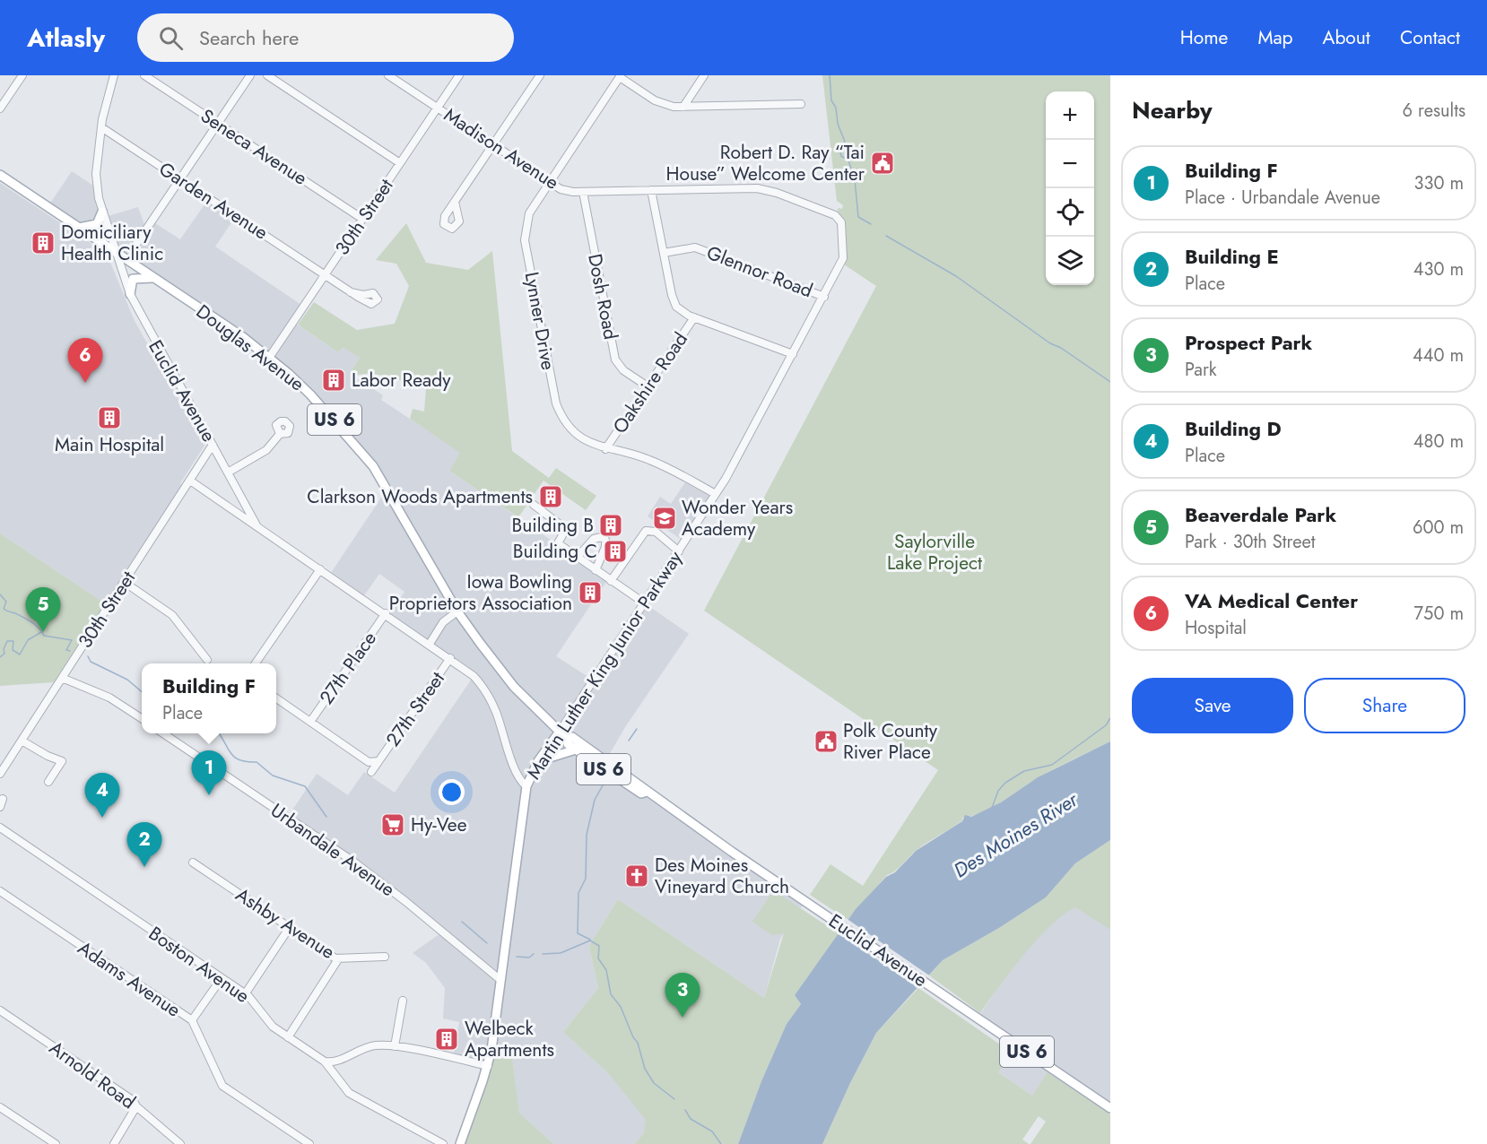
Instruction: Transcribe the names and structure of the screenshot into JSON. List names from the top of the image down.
{
  "streets": {
    "main road": [
      "Douglas Avenue",
      "Euclid Avenue",
      "US 6",
      "Martin Luther King Junior Parkway"
    ],
    "street": [
      "Seneca Avenue",
      "Madison Avenue",
      "Garden Avenue",
      "30th Street",
      "Glennor Road",
      "Dosh Road",
      "Lynner Drive",
      "Oakshire Road",
      "27th Place",
      "27th Street",
      "Urbandale Avenue",
      "Ashby Avenue",
      "Boston Avenue",
      "Adams Avenue",
      "Arnold Road"
    ]
  },
  "crossings": [
    ["Seneca Avenue", "30th Street"],
    ["Madison Avenue", "30th Street"],
    ["Madison Avenue", "Dosh Road"],
    ["Madison Avenue", "Lynner Drive"],
    ["Madison Avenue", "Martin Luther King Junior Parkway"],
    ["Garden Avenue", "30th Street"],
    ["Garden Avenue", "Euclid Avenue"],
    ["30th Street", "Douglas Avenue"],
    ["30th Street", "Euclid Avenue"],
    ["Glennor Road", "Martin Luther King Junior Parkway"],
    ["Dosh Road", "Oakshire Road"],
    ["Lynner Drive", "Oakshire Road"],
    ["Lynner Drive", "Martin Luther King Junior Parkway"],
    ["Douglas Avenue", "Euclid Avenue"],
    ["Douglas Avenue", "Martin Luther King Junior Parkway"],
    ["Douglas Avenue", "27th Street"],
    ["Euclid Avenue", "Martin Luther King Junior Parkway"],
    ["Euclid Avenue", "27th Place"],
    ["Euclid Avenue", "27th Street"],
    ["Martin Luther King Junior Parkway", "Urbandale Avenue"]
  ],
  "water": ["Des Moines River"],
  "parks": ["Saylorville Lake Project"],
  "places": {
    "public building": ["Robert D. Ray “Tai House” Welcome Center", "Polk County River Place"],
    "building": [
      "Domiciliary Health Clinic",
      "Labor Ready",
      "Main Hospital",
      "Clarkson Woods Apartments",
      "Building B",
      "Building C",
      "Iowa Bowling Proprietors Association",
      "Welbeck Apartments"
    ],
    "school or university": ["Wonder Years Academy"],
    "supermarket": ["Hy-Vee"],
    "church": ["Des Moines Vineyard Church"]
  },
  "page": {
    "header": "Atlasly",
    "search": "Search here",
    "nav": [
      "Home",
      "Map",
      "About",
      "Contact"
    ],
    "heading": ["Nearby", "6 results"],
    "map_buttons": ["+", "−"],
    "list": [
      {
        "mark": "1",
        "name": "Building F",
        "note": "Place · Urbandale Avenue",
        "value": "330 m"
      },
      {
        "mark": "2",
        "name": "Building E",
        "note": "Place",
        "value": "430 m"
      },
      {
        "mark": "3",
        "name": "Prospect Park",
        "note": "Park",
        "value": "440 m"
      },
      {
        "mark": "4",
        "name": "Building D",
        "note": "Place",
        "value": "480 m"
      },
      {
        "mark": "5",
        "name": "Beaverdale Park",
        "note": "Park · 30th Street",
        "value": "600 m"
      },
      {
        "mark": "6",
        "name": "VA Medical Center",
        "note": "Hospital",
        "value": "750 m"
      }
    ],
    "pins": [
      "6",
      "5",
      "1",
      "4",
      "2",
      "3"
    ],
    "buttons": ["Save", "Share"],
    "popup": ["Building F", "Place"]
  }
}
